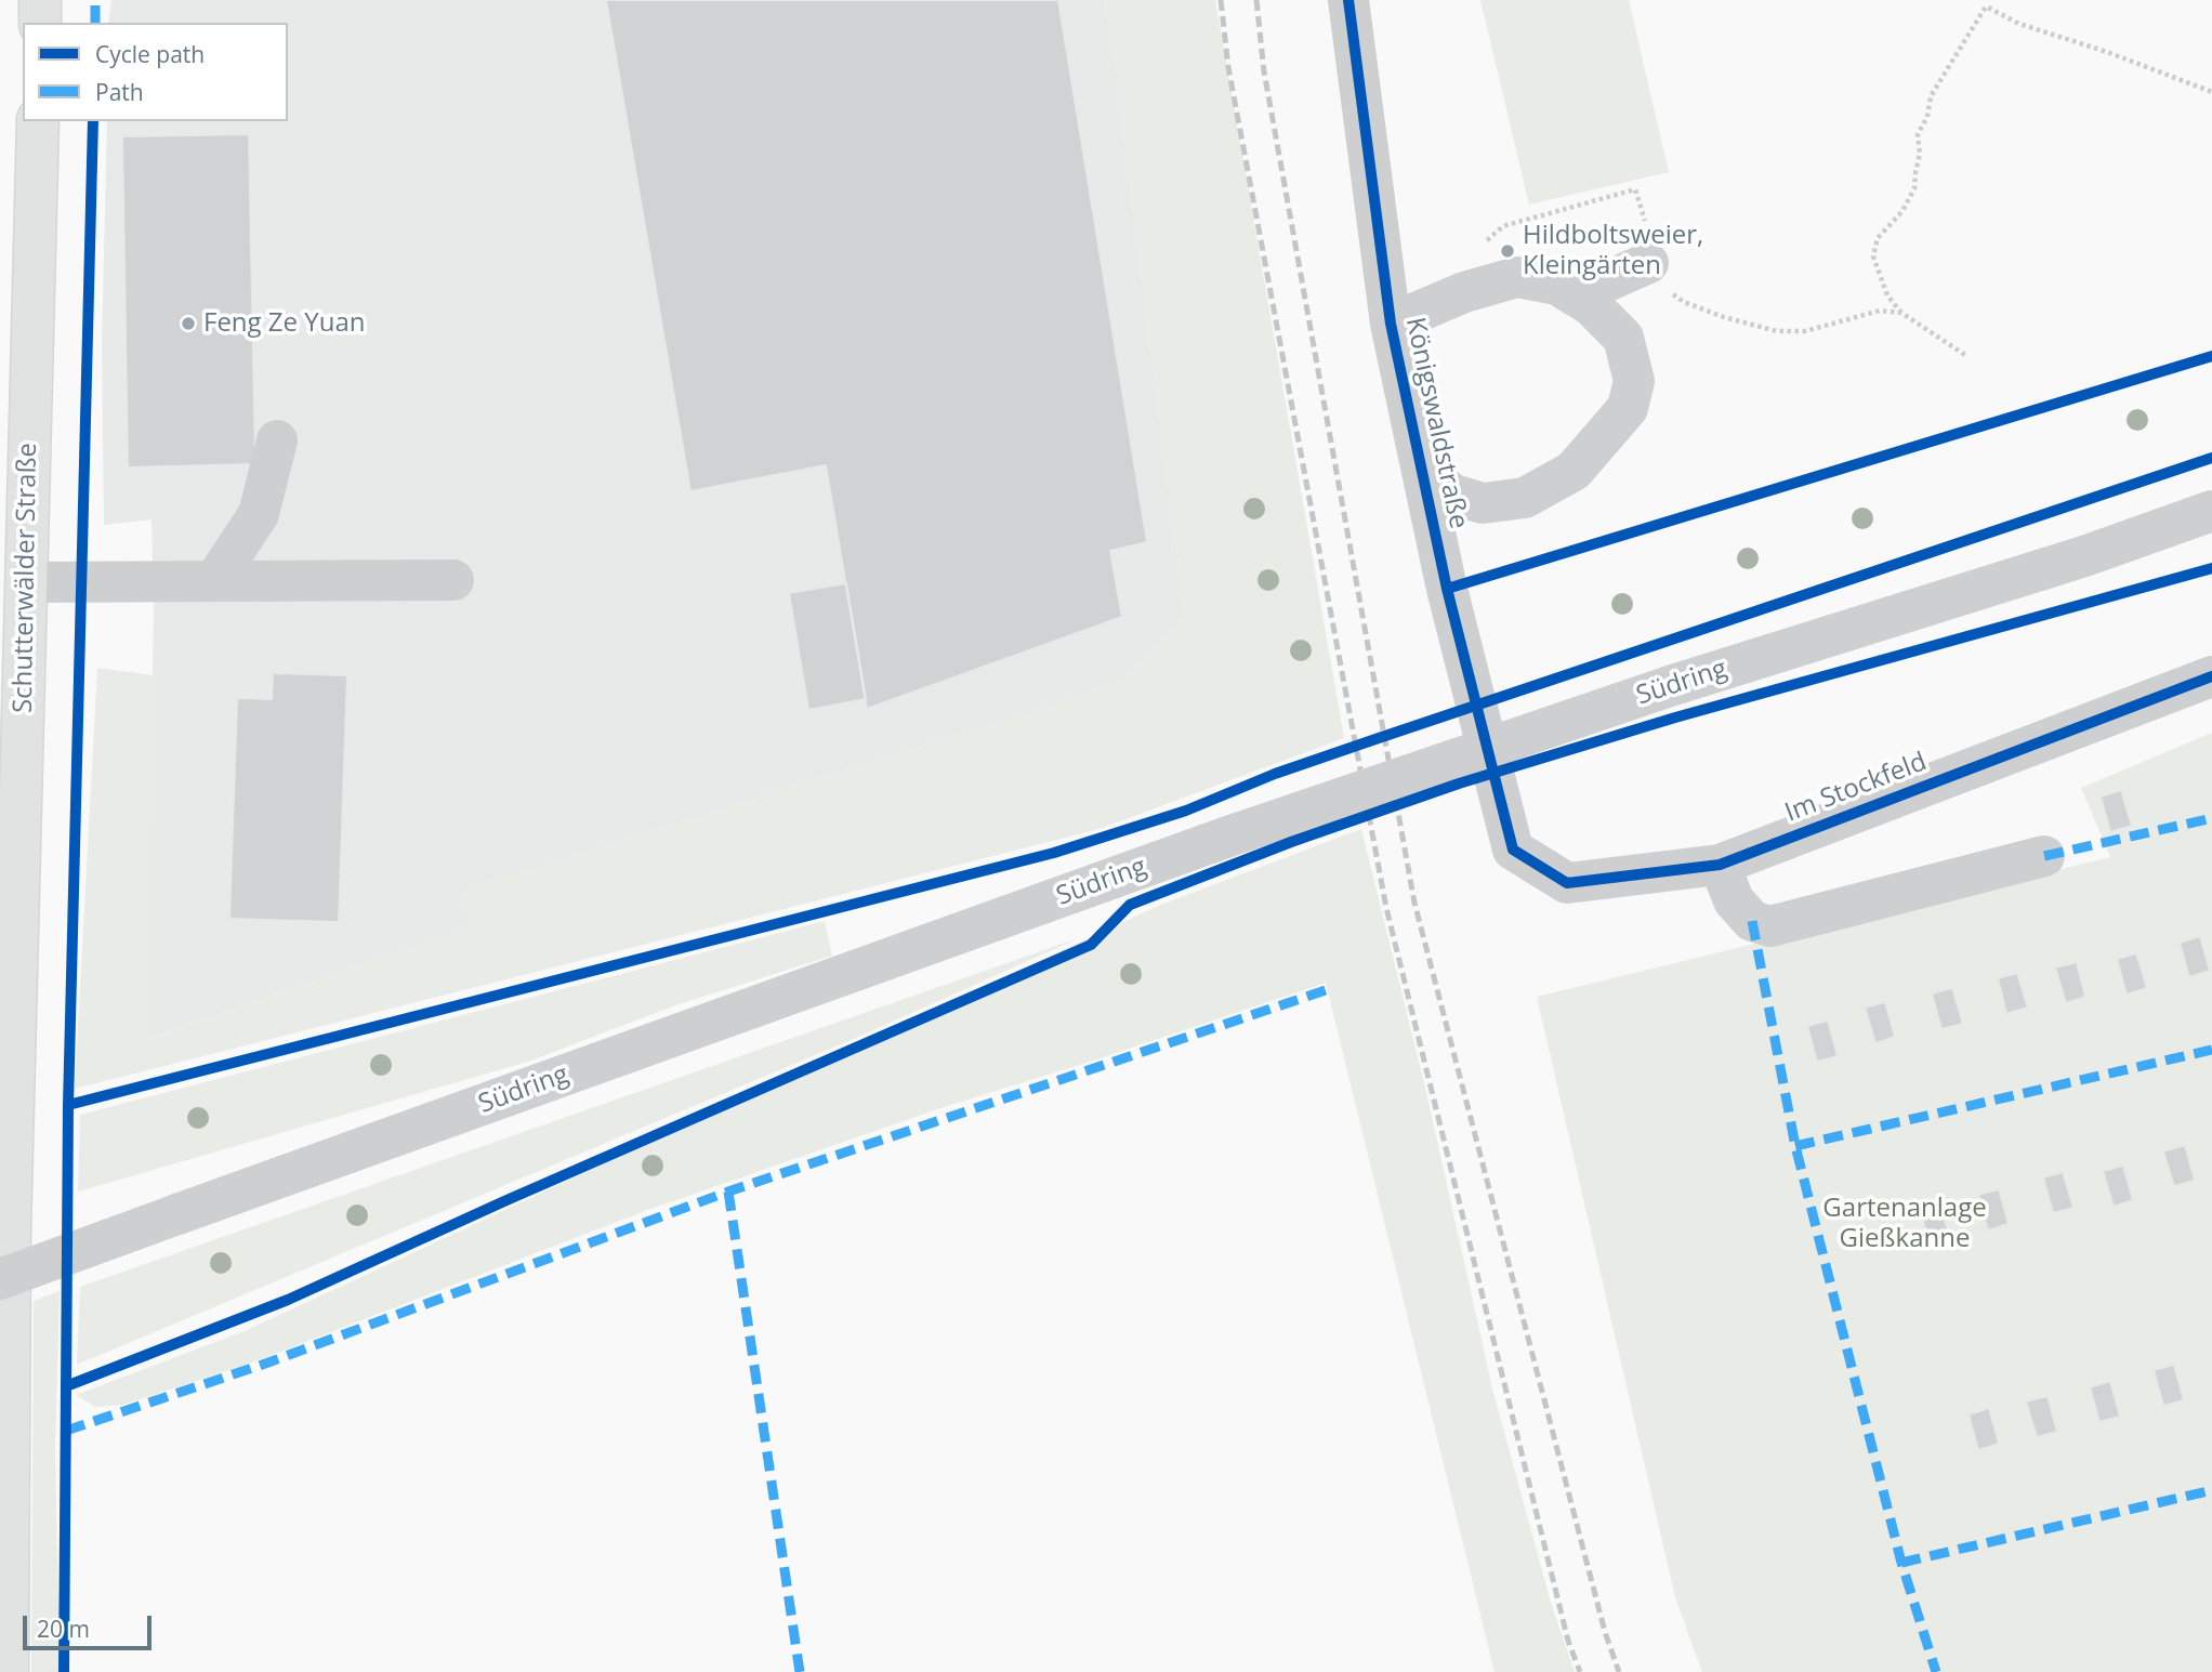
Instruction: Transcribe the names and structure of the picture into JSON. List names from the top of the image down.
{
  "streets": {
    "main road": ["Schutterwälder Straße"],
    "street": ["Königswaldstraße", "Südring", "Im Stockfeld"]
  },
  "crossings": [
    ["Königswaldstraße", "Im Stockfeld"]
  ],
  "parks": ["Gartenanlage Gießkanne"],
  "places": ["Hildboltsweier, Kleingärten", "Feng Ze Yuan"],
  "legend": ["Cycle path", "Path"],
  "scale_bar": "20 m"
}
